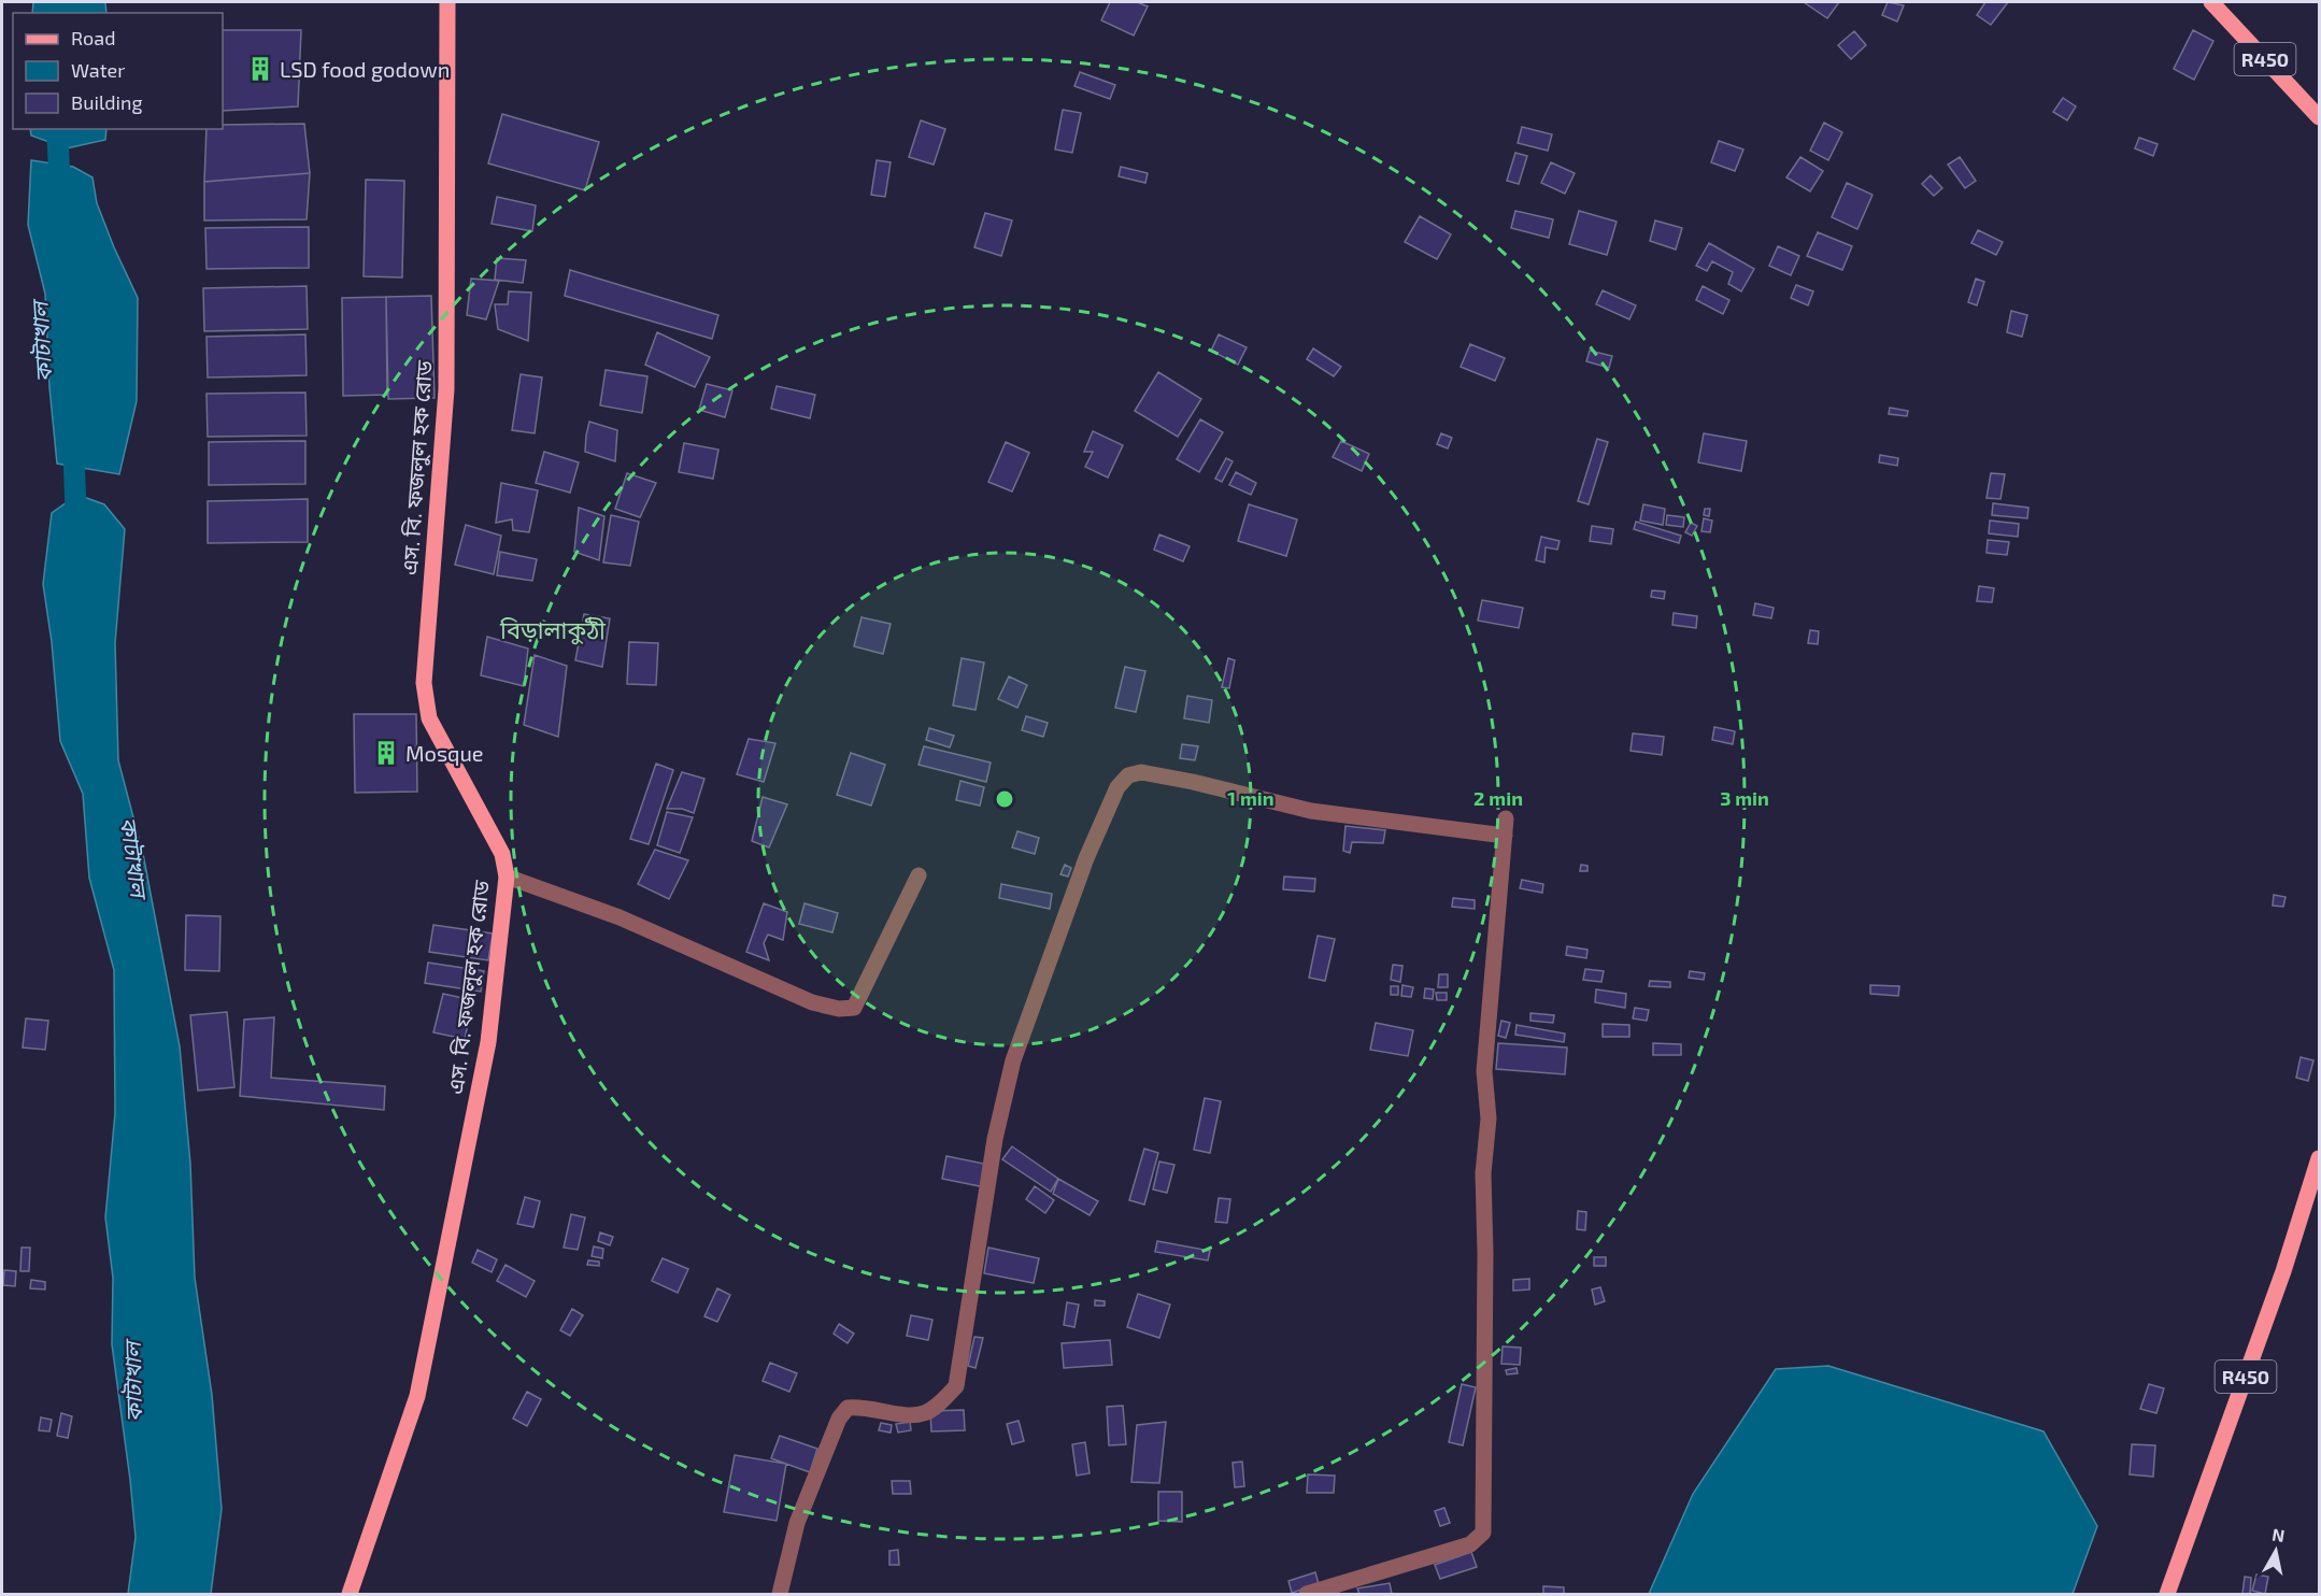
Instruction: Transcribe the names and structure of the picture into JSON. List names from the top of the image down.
{
  "streets": {
    "main road": ["R450", "এস. বি. ফজলুল হক রোড"]
  },
  "districts": ["বিড়ালাকুঠী"],
  "water": ["কাটাখাল"],
  "places": {
    "building": ["LSD food godown", "Mosque"]
  },
  "legend": ["Road", "Water", "Building"],
  "north": "top",
  "rings": ["1 min", "2 min", "3 min"]
}
